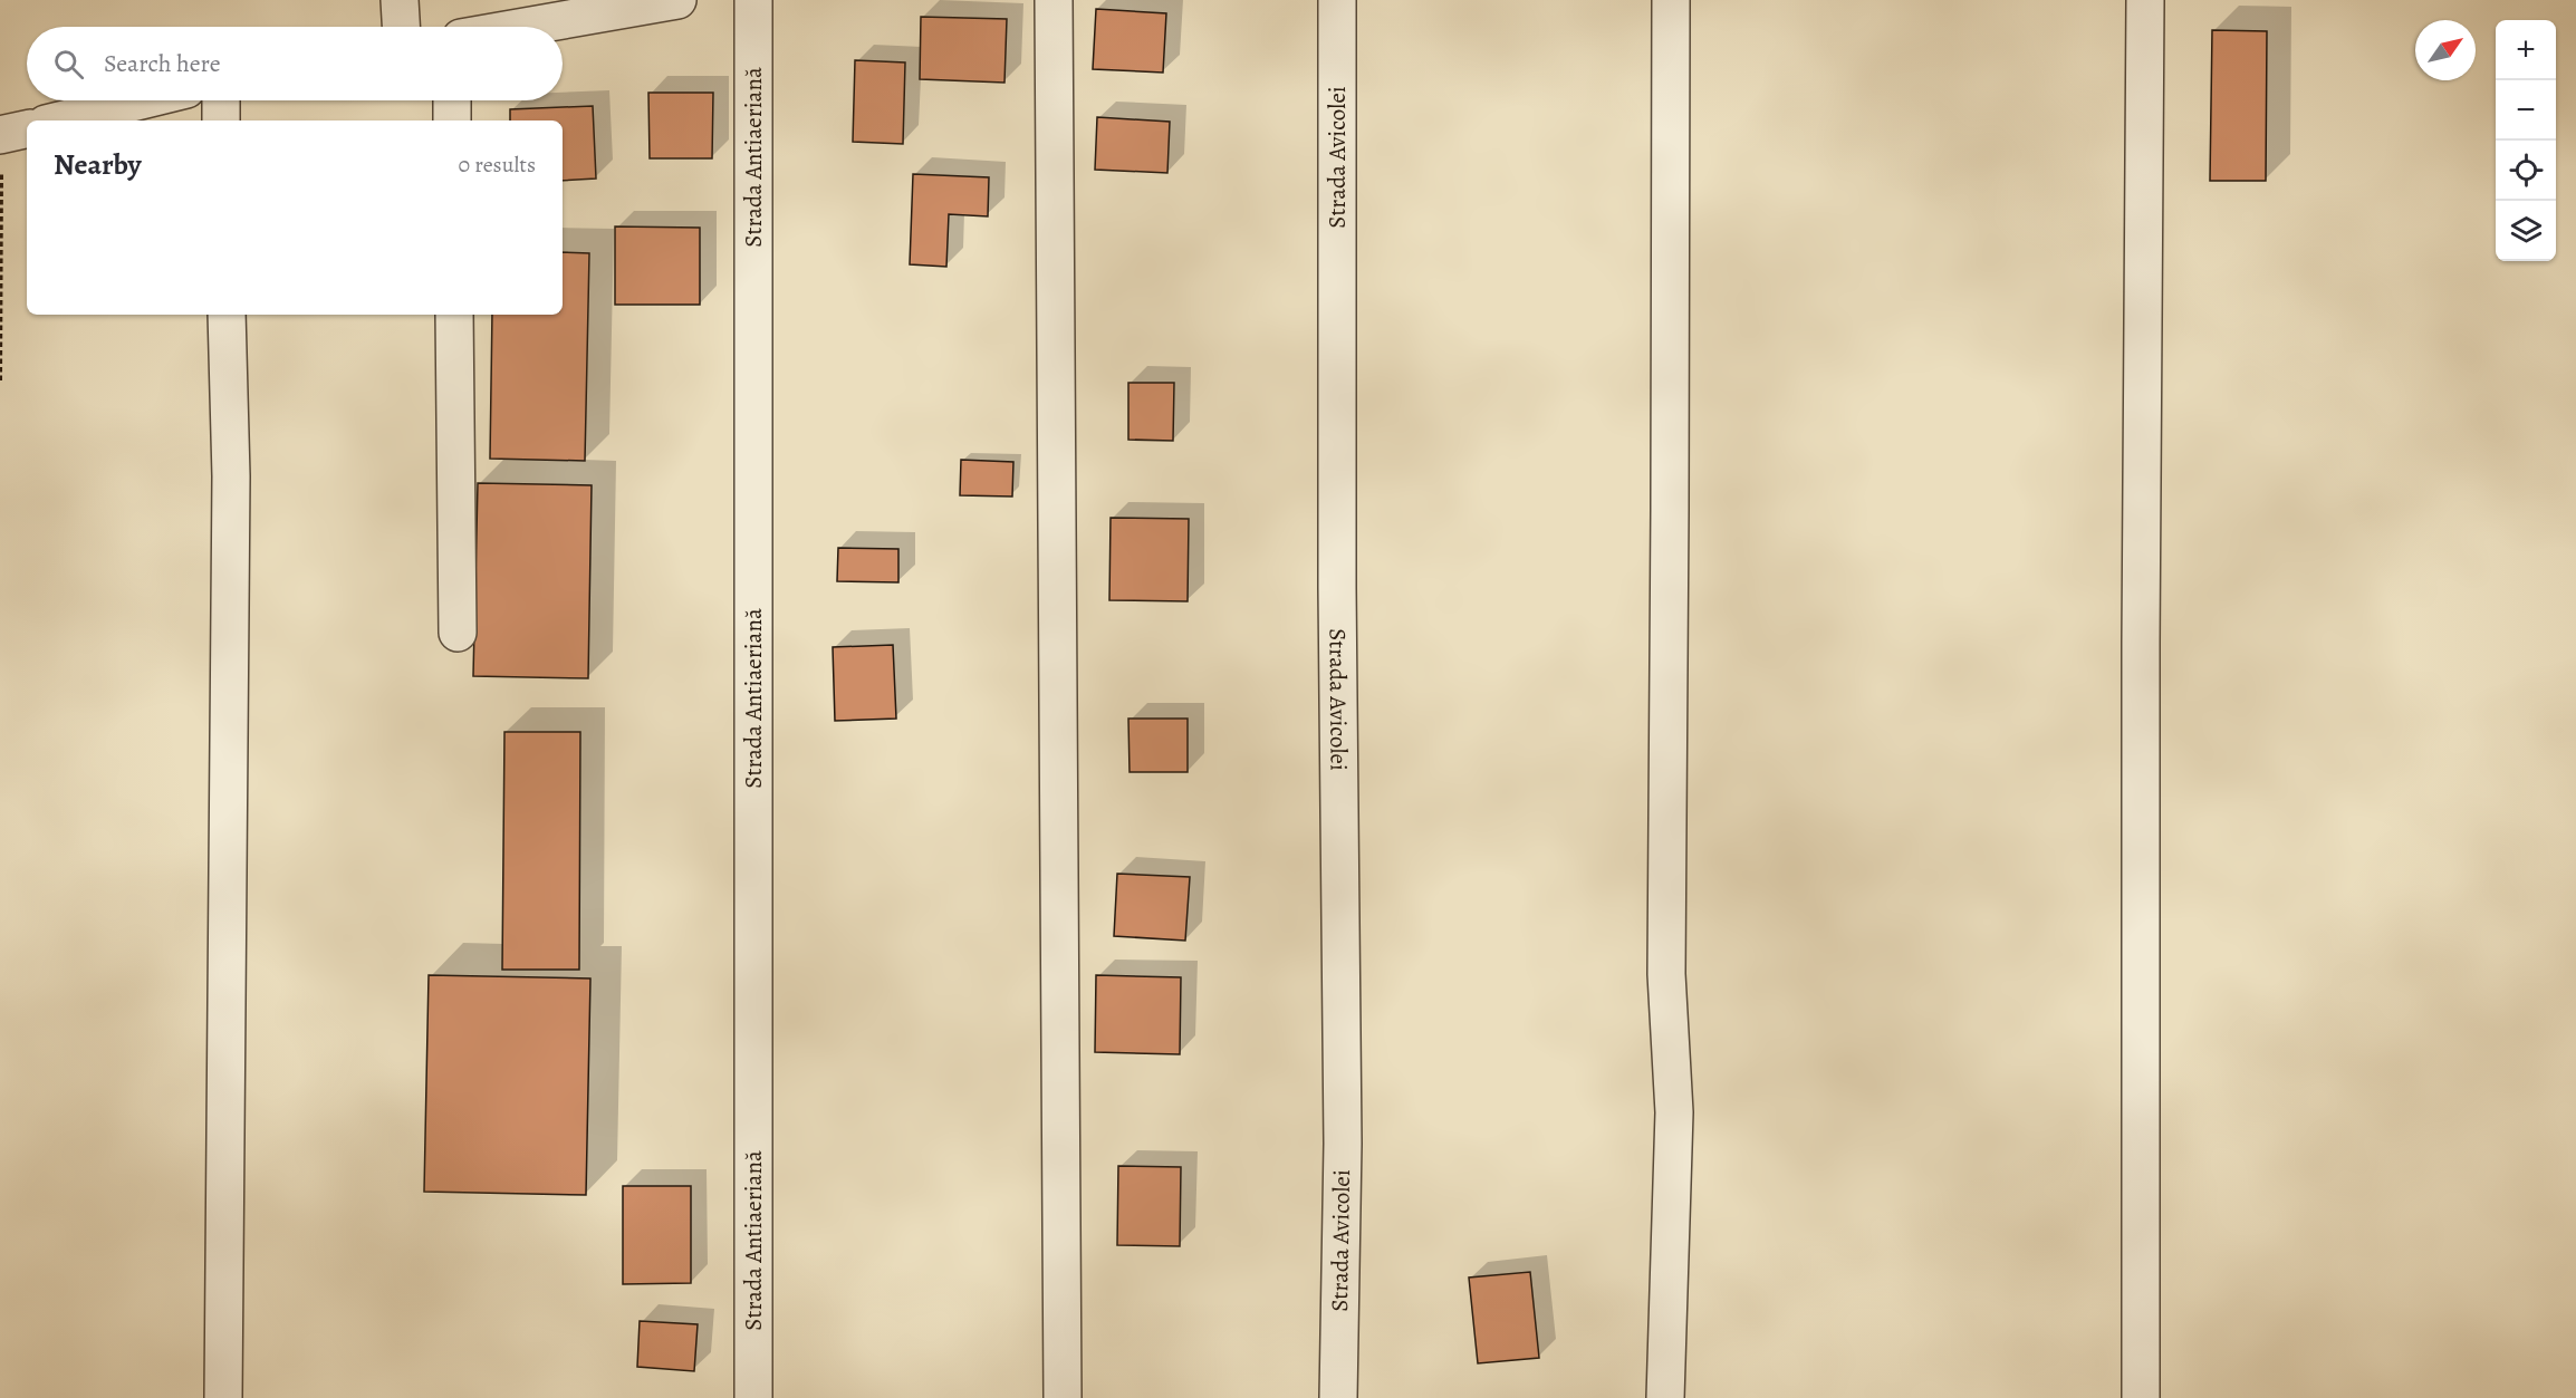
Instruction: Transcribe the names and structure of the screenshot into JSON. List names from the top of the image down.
{
  "streets": {
    "street": ["Strada Antiaeriană", "Strada Avicolei"]
  },
  "north": "top right",
  "page": {
    "map_buttons": ["+", "−"],
    "search": "Search here",
    "heading": ["Nearby", "0 results"]
  }
}
